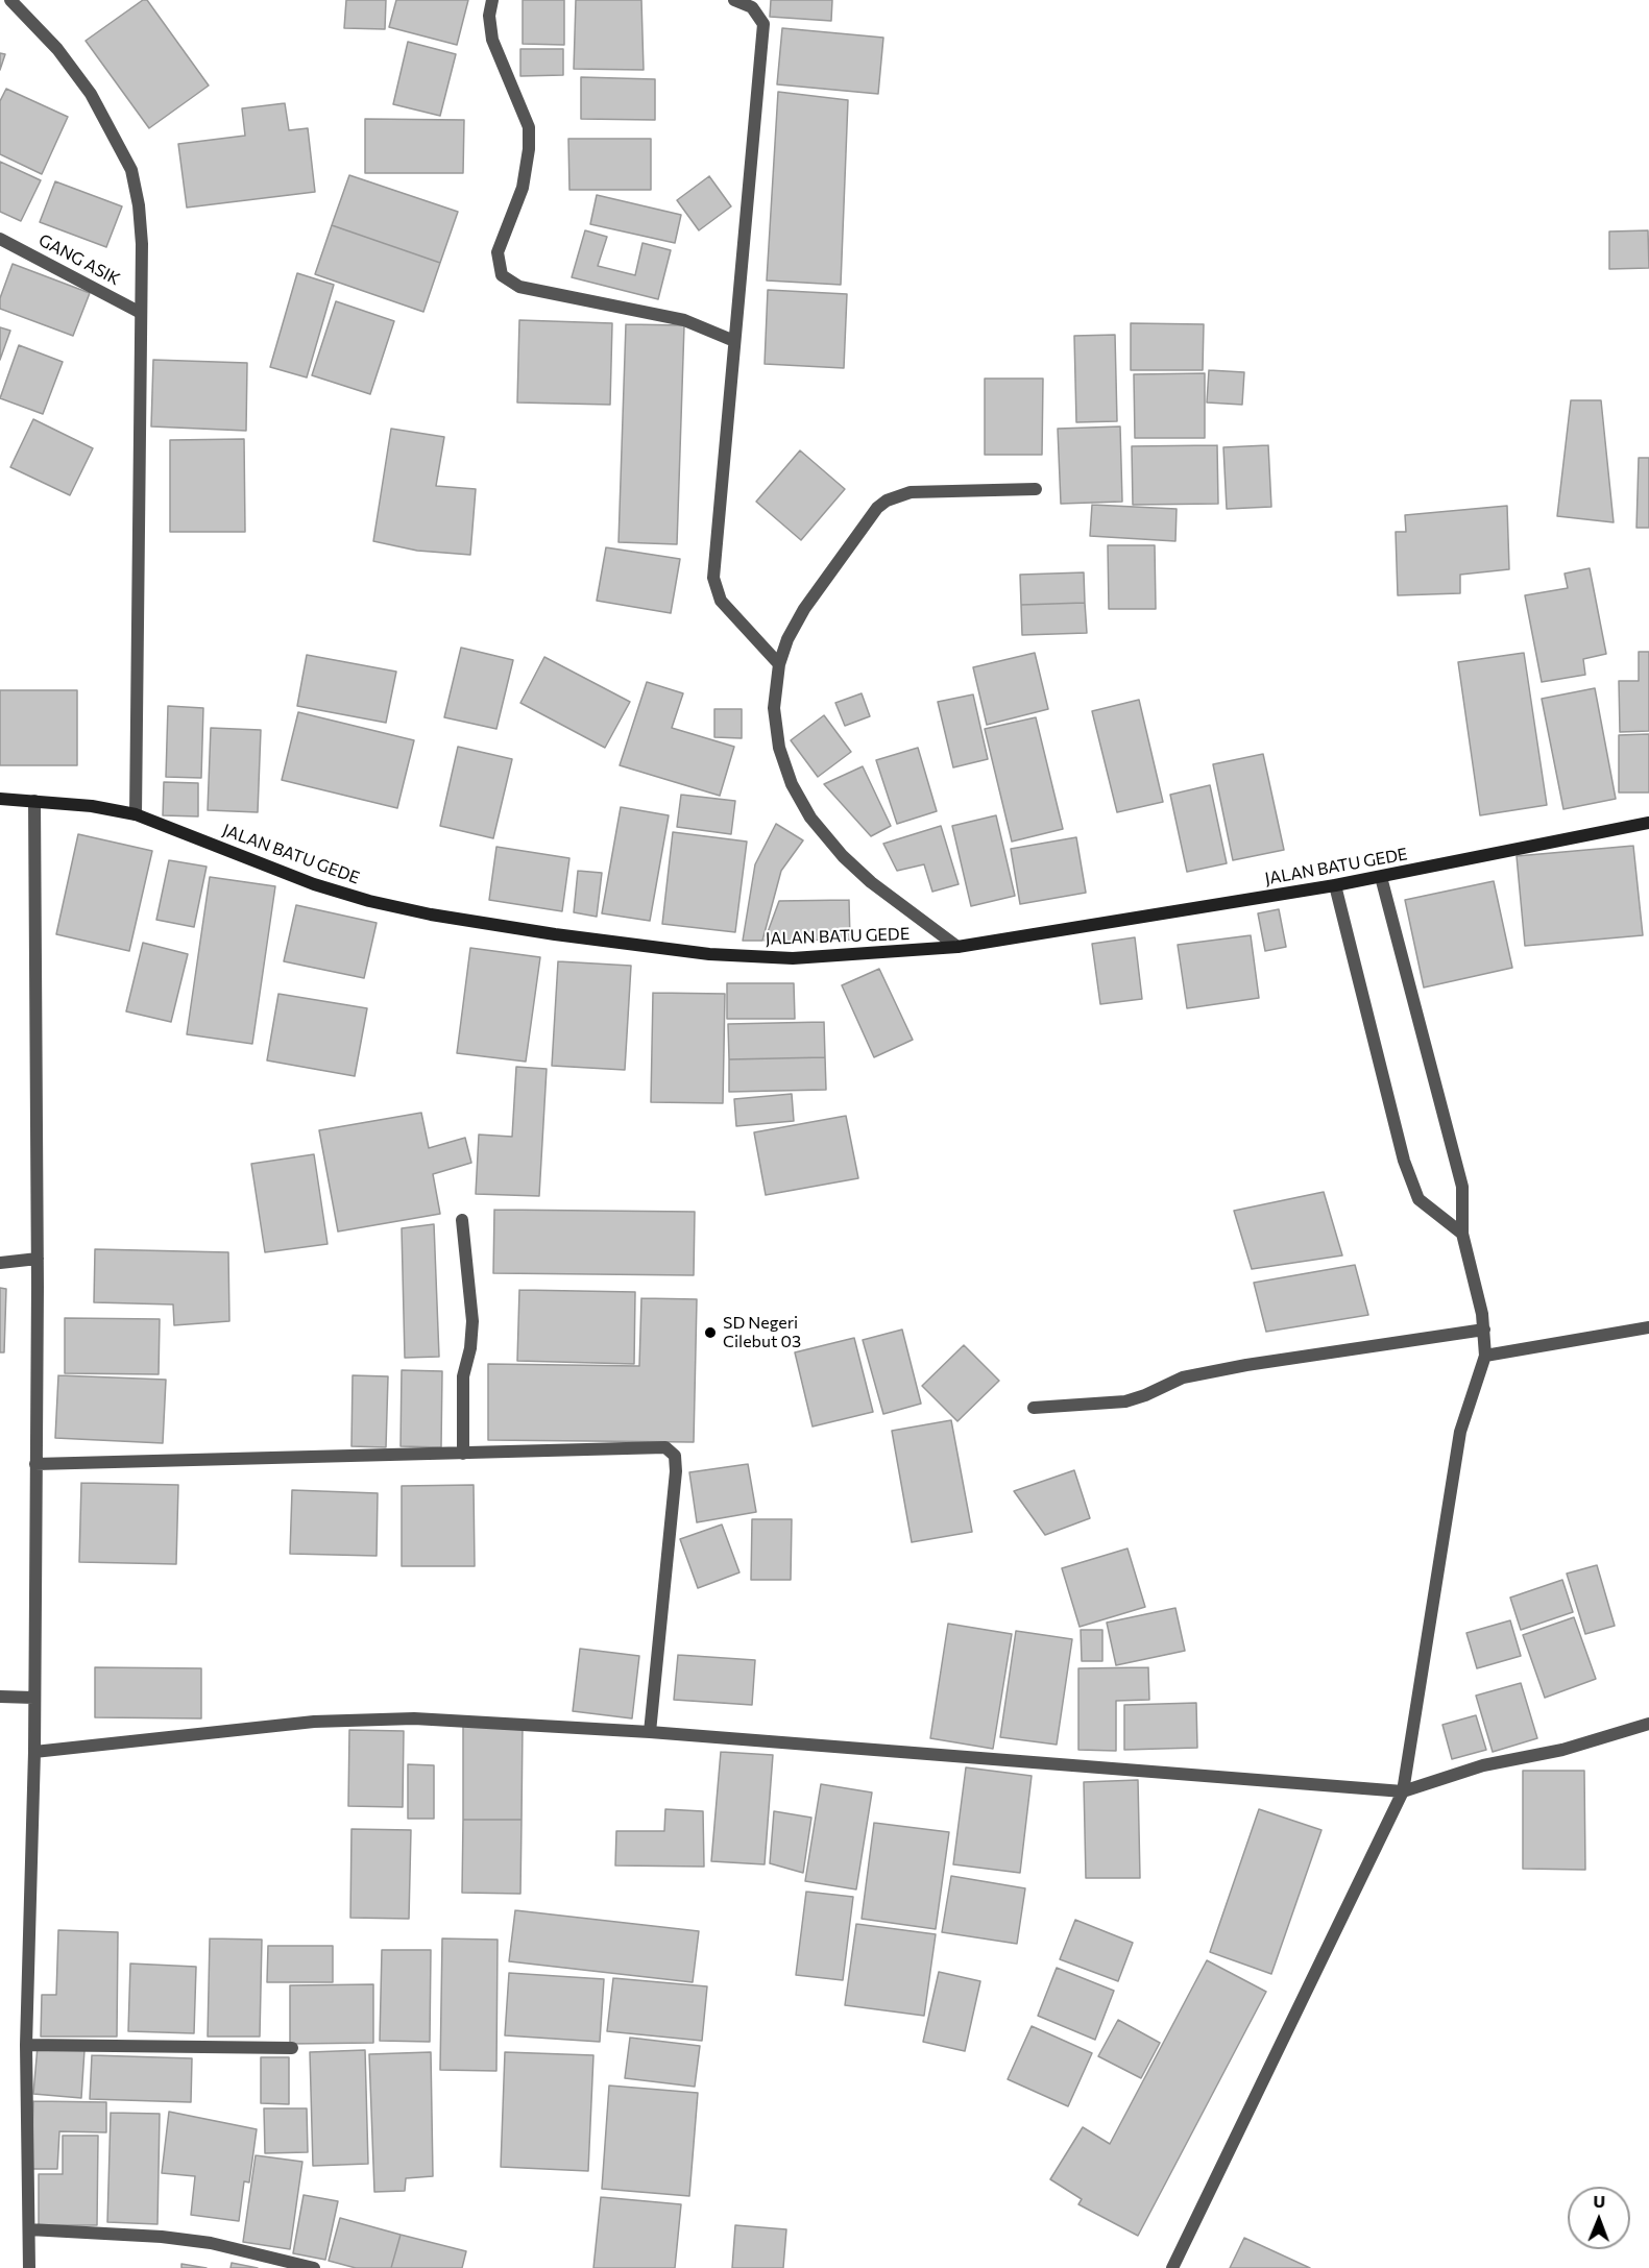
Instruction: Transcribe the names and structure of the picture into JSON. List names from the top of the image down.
{
  "streets": {
    "street": ["GANG ASIK", "JALAN BATU GEDE"]
  },
  "places": ["SD Negeri Cilebut 03"],
  "north": "top"
}
